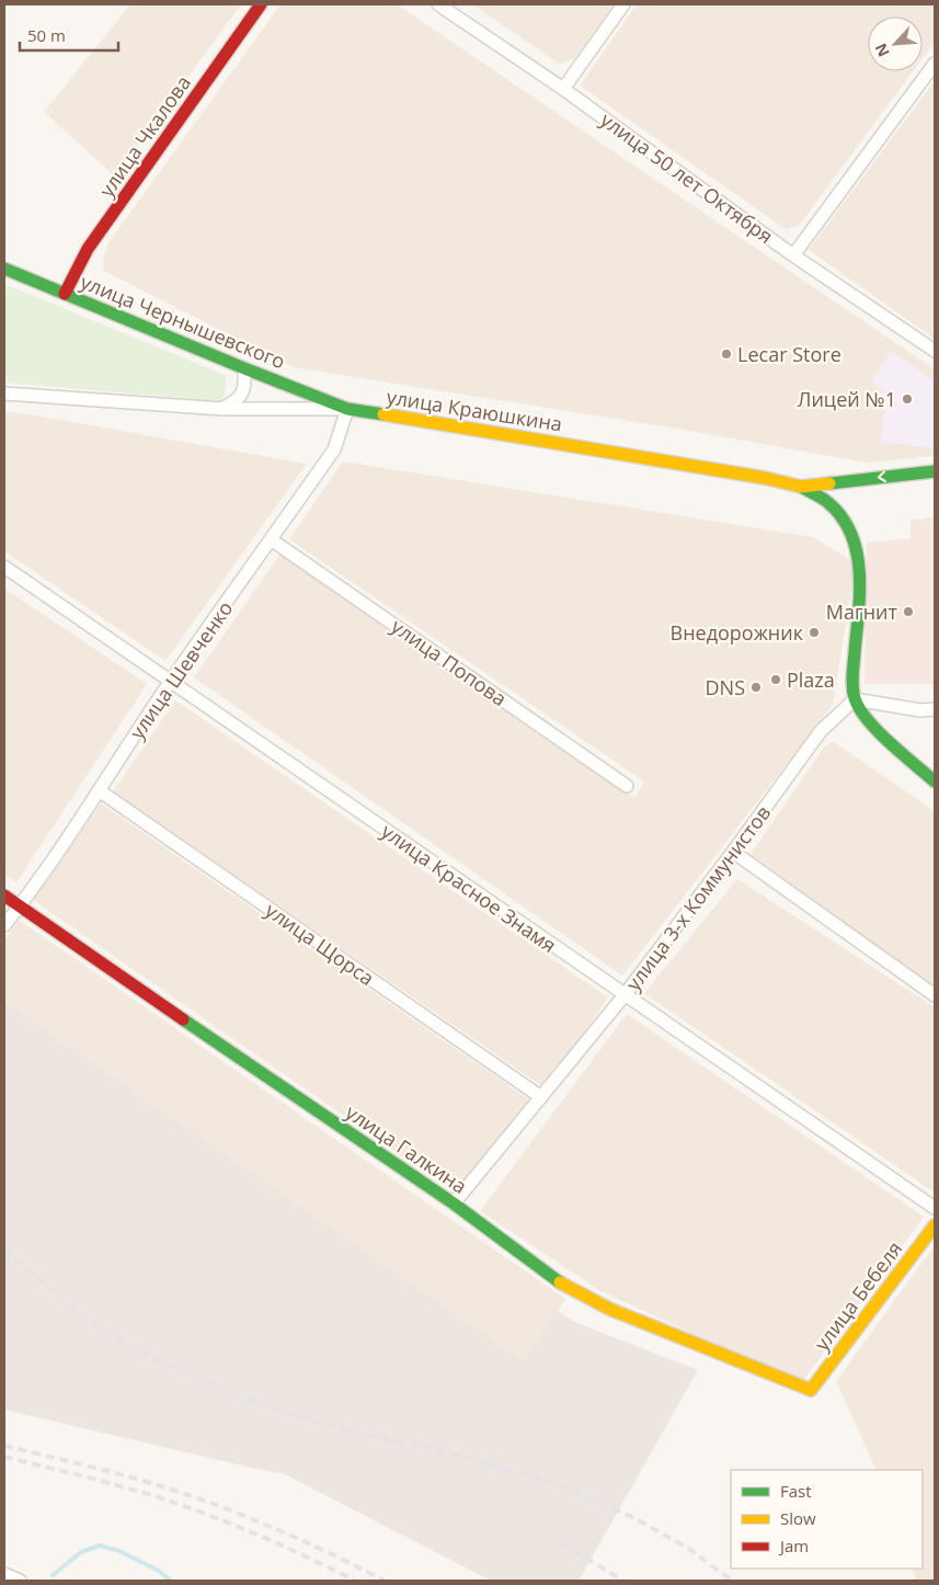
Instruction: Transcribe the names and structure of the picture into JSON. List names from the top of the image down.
{
  "streets": {
    "street": [
      "улица Чкалова",
      "улица 50 лет Октября",
      "улица Чернышевского",
      "улица Краюшкина",
      "улица Попова",
      "улица Шевченко",
      "улица Красное Знамя",
      "улица 3-х Коммунистов",
      "улица Щорса",
      "улица Галкина",
      "улица Бебеля"
    ]
  },
  "crossings": [
    ["улица Чкалова", "улица Чернышевского"],
    ["улица Чернышевского", "улица Краюшкина"],
    ["улица Чернышевского", "улица Шевченко"],
    ["улица Краюшкина", "улица Шевченко"],
    ["улица Попова", "улица Шевченко"],
    ["улица Шевченко", "улица Красное Знамя"],
    ["улица Шевченко", "улица Щорса"],
    ["улица Шевченко", "улица Галкина"],
    ["улица Красное Знамя", "улица 3-х Коммунистов"],
    ["улица 3-х Коммунистов", "улица Щорса"],
    ["улица 3-х Коммунистов", "улица Галкина"],
    ["улица Галкина", "улица Бебеля"]
  ],
  "places": [
    "Lecar Store",
    "Лицей №1",
    "Магнит",
    "Внедорожник",
    "Plaza",
    "DNS"
  ],
  "legend": ["Fast", "Slow", "Jam"],
  "scale_bar": "50 m",
  "north": "bottom left"
}
